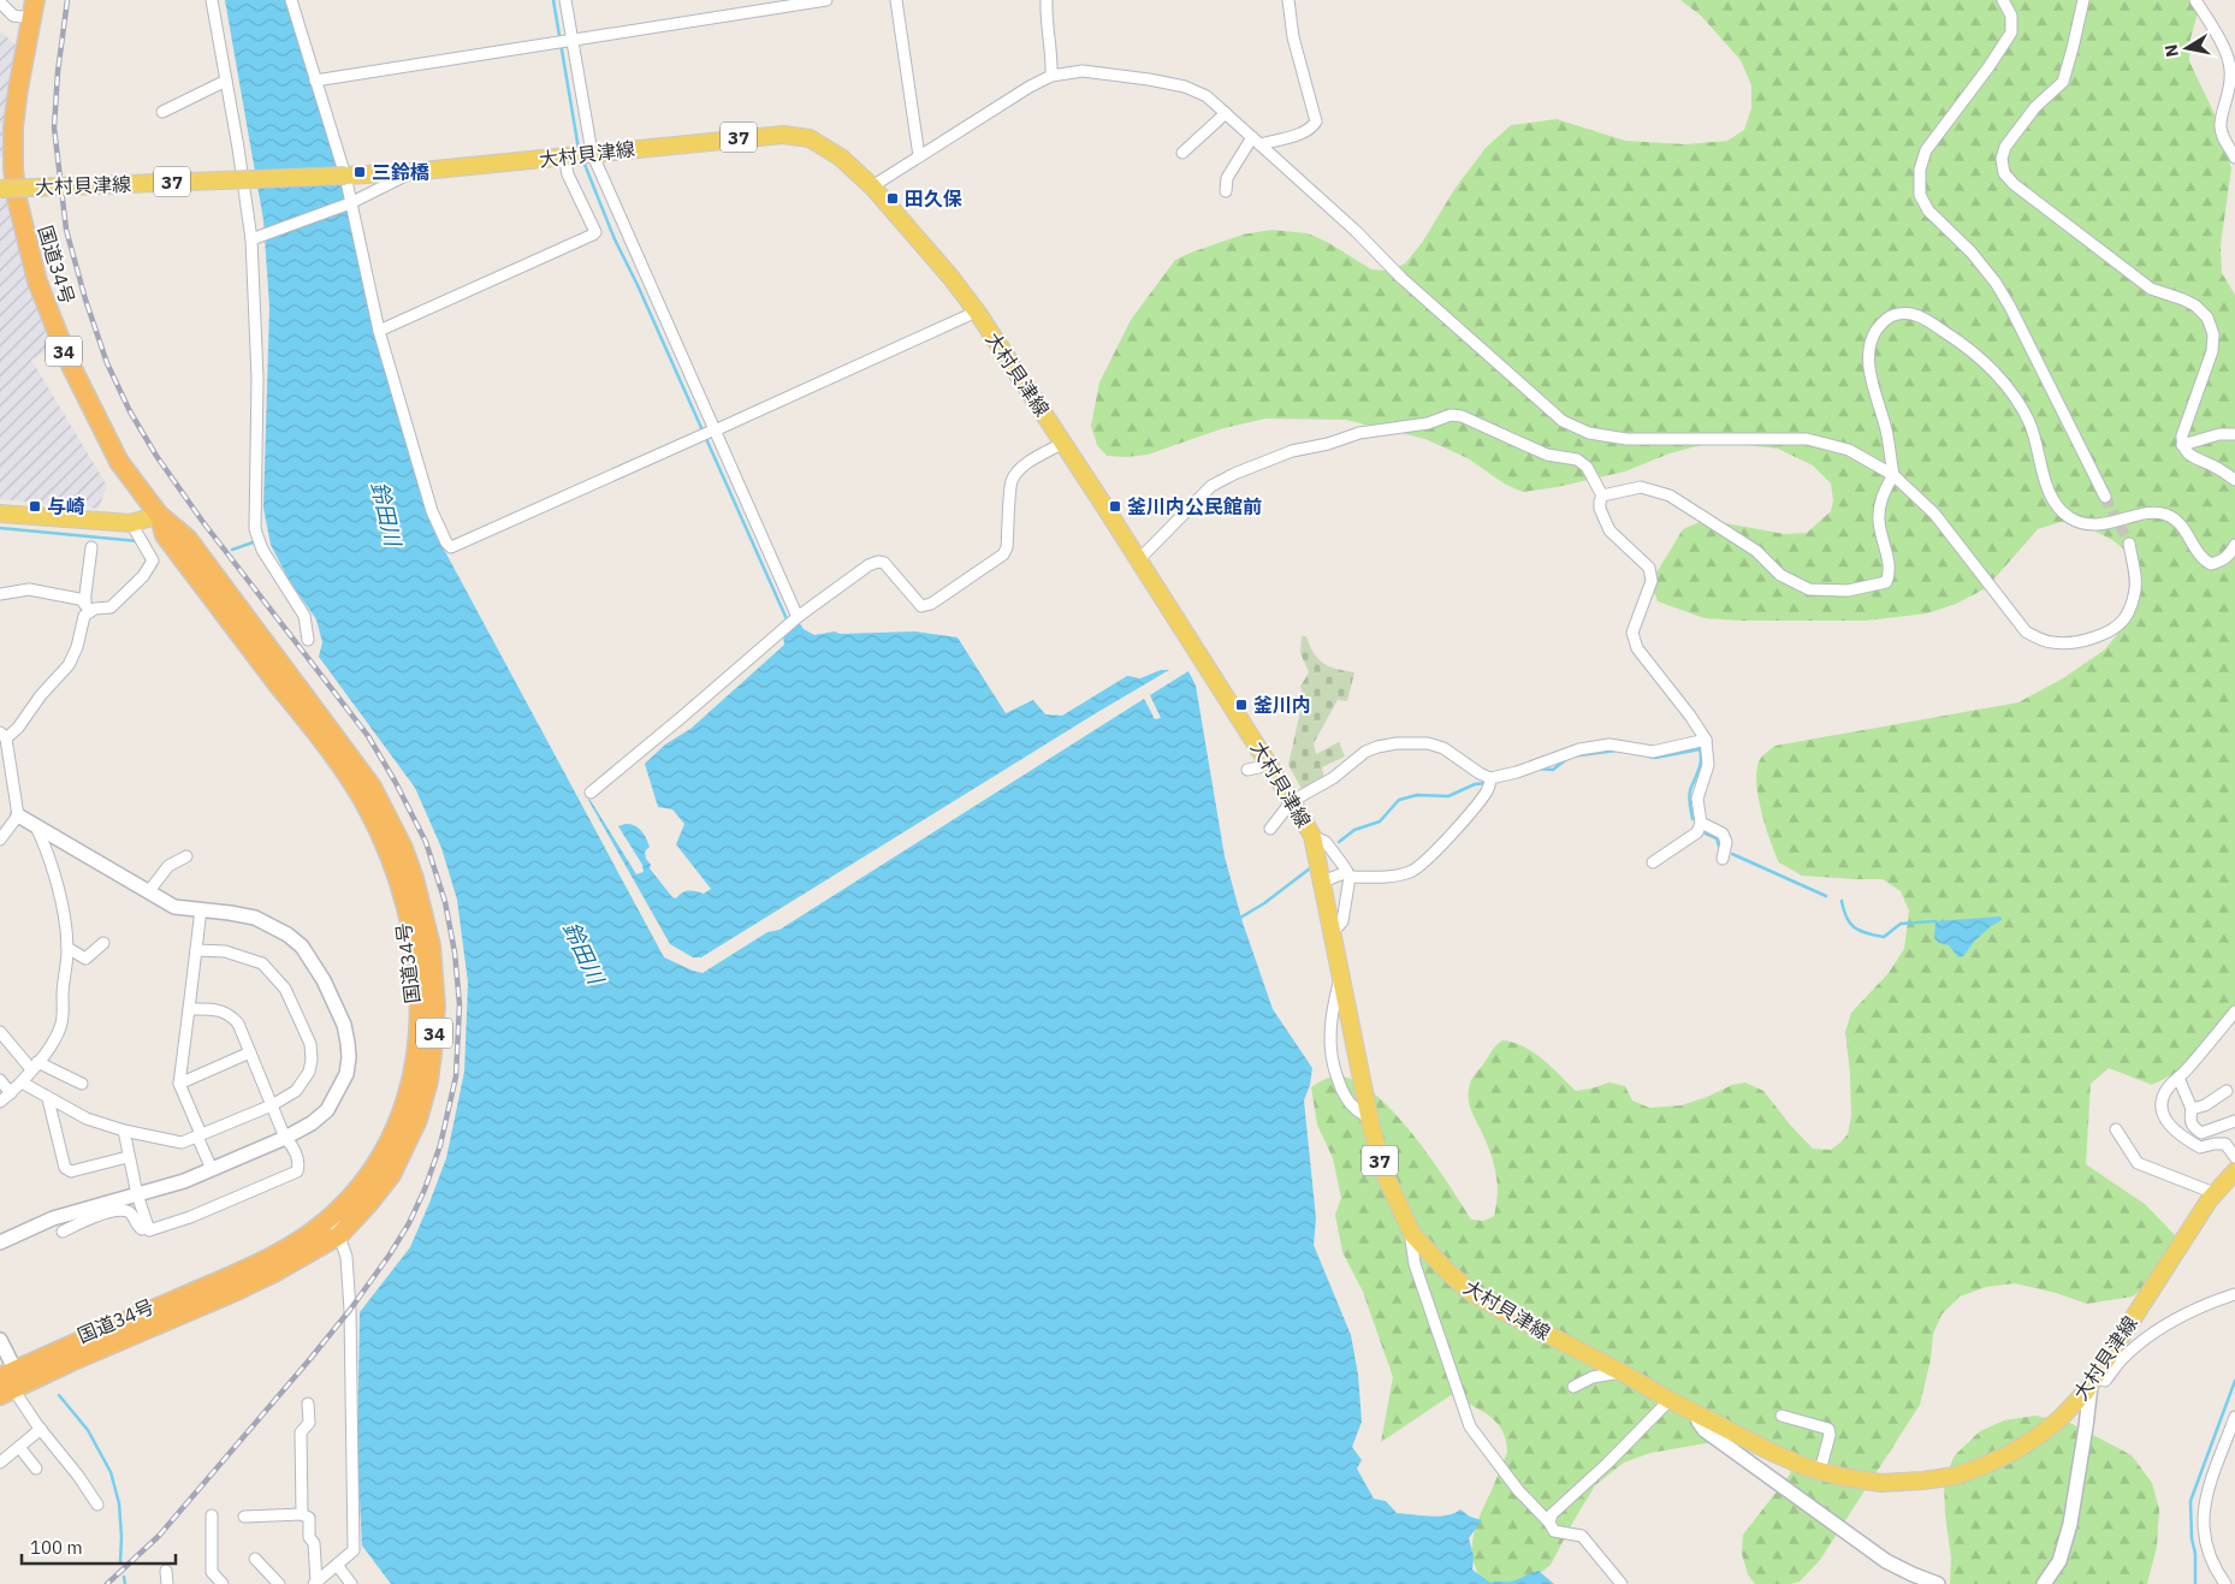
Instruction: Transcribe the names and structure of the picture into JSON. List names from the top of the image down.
{
  "streets": {
    "highway": ["国道34号", "34"],
    "main road": ["37", "大村貝津線"]
  },
  "water": ["鈴田川"],
  "places": {
    "transit": [
      "三鈴橋",
      "田久保",
      "与崎",
      "釜川内公民館前",
      "釜川内"
    ]
  },
  "scale_bar": "100 m",
  "north": "left"
}
